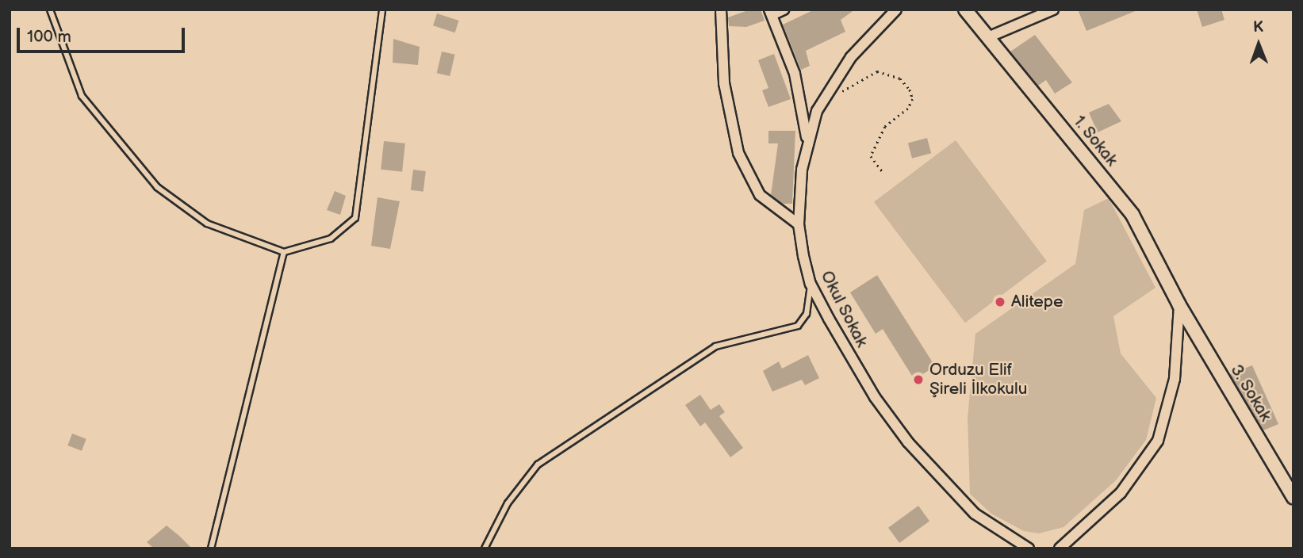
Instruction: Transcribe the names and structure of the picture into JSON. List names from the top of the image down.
{
  "streets": {
    "street": ["1. Sokak", "Okul Sokak", "3. Sokak"]
  },
  "crossings": [
    ["1. Sokak", "3. Sokak"]
  ],
  "places": ["Alitepe", "Orduzu Elif Şireli İlkokulu"],
  "scale_bar": "100 m",
  "north": "top"
}
